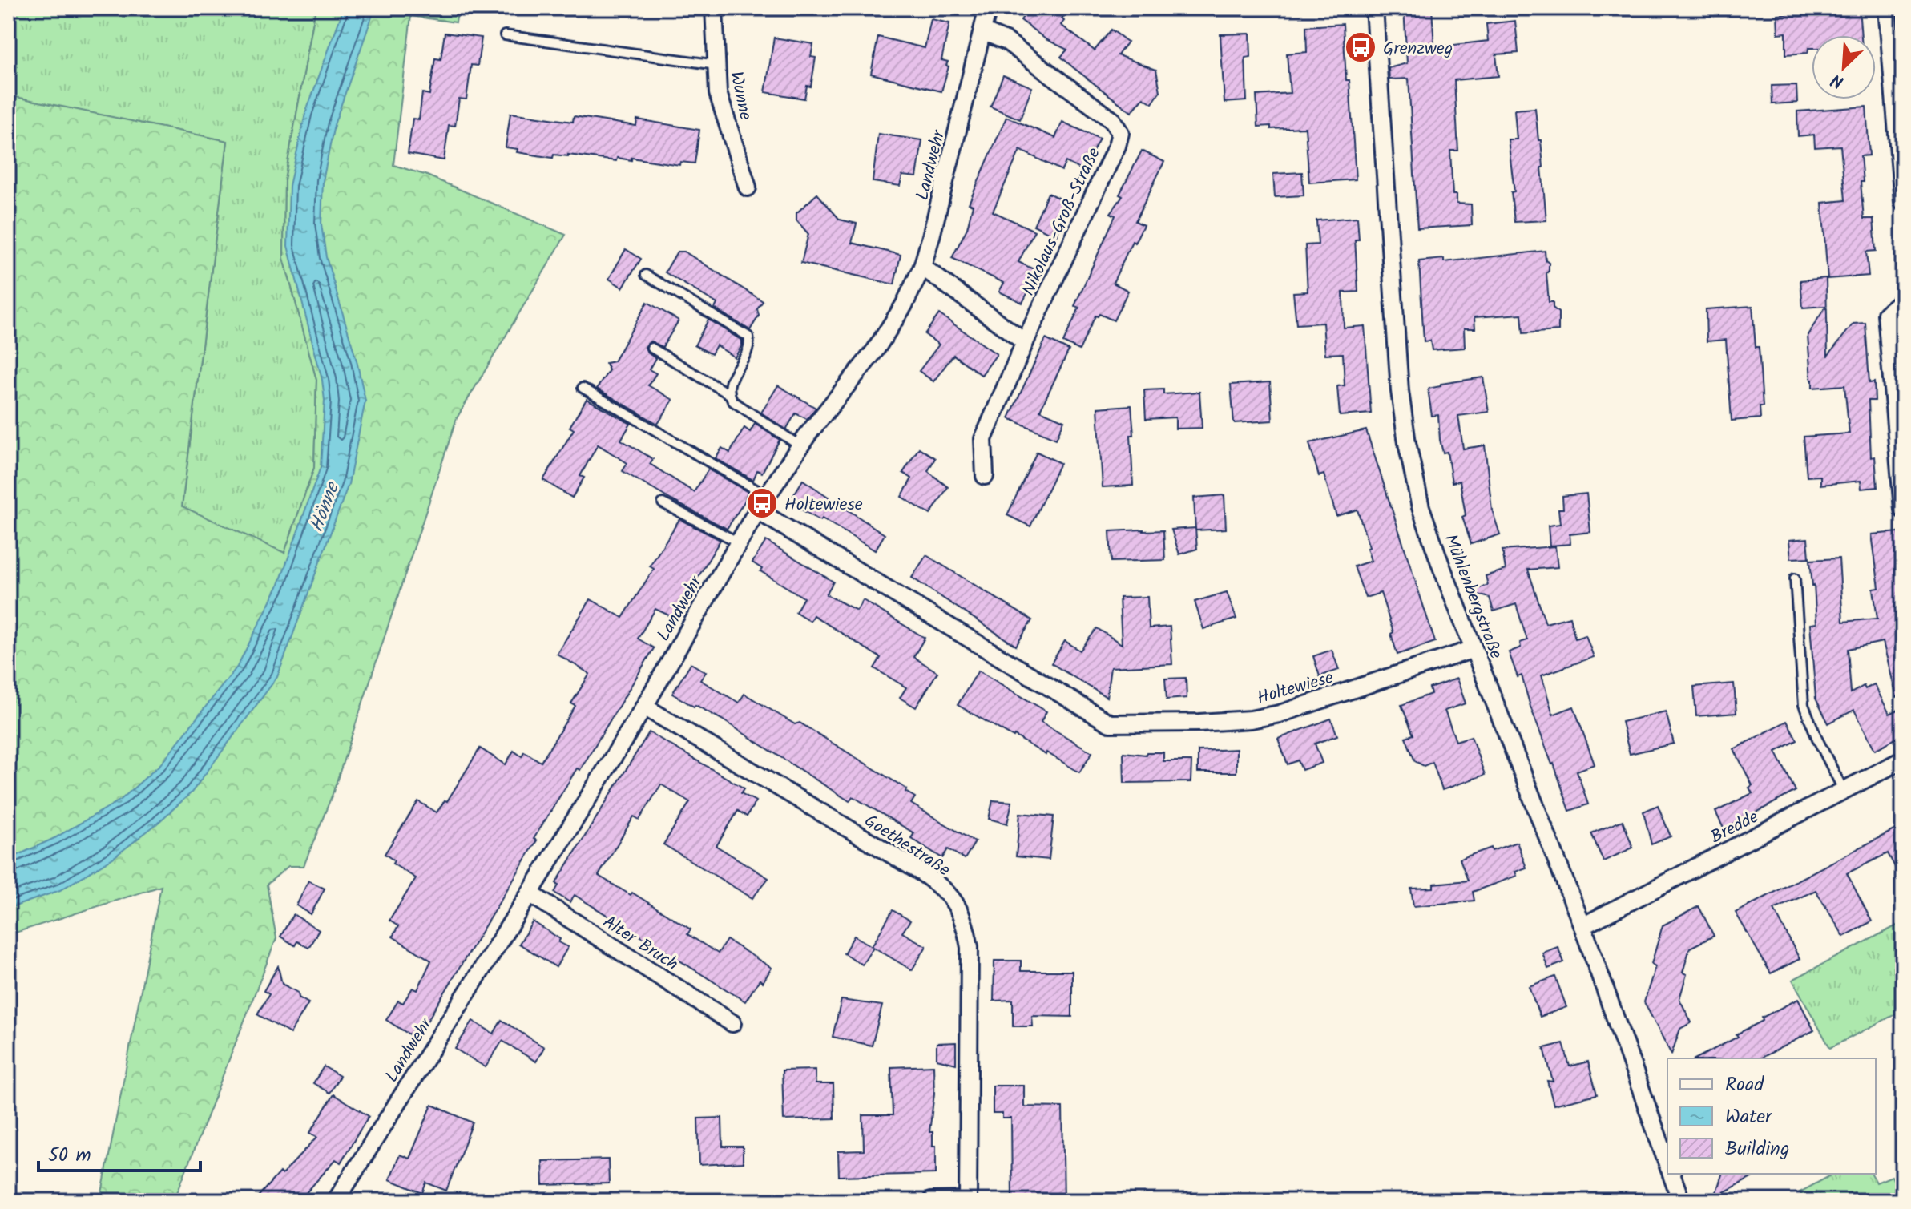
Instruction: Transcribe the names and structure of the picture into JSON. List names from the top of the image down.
{
  "streets": {
    "street": [
      "Wunne",
      "Landwehr",
      "Nikolaus-Groß-Straße",
      "Mühlenbergstraße",
      "Holtewiese",
      "Bredde",
      "Goethestraße",
      "Alter Bruch"
    ]
  },
  "crossings": [
    ["Landwehr", "Nikolaus-Groß-Straße"],
    ["Landwehr", "Holtewiese"],
    ["Landwehr", "Goethestraße"],
    ["Landwehr", "Alter Bruch"],
    ["Mühlenbergstraße", "Holtewiese"],
    ["Mühlenbergstraße", "Bredde"]
  ],
  "water": ["Hönne"],
  "places": {
    "bus stop": ["Grenzweg", "Holtewiese"]
  },
  "legend": ["Road", "Water", "Building"],
  "scale_bar": "50 m",
  "north": "bottom left"
}
